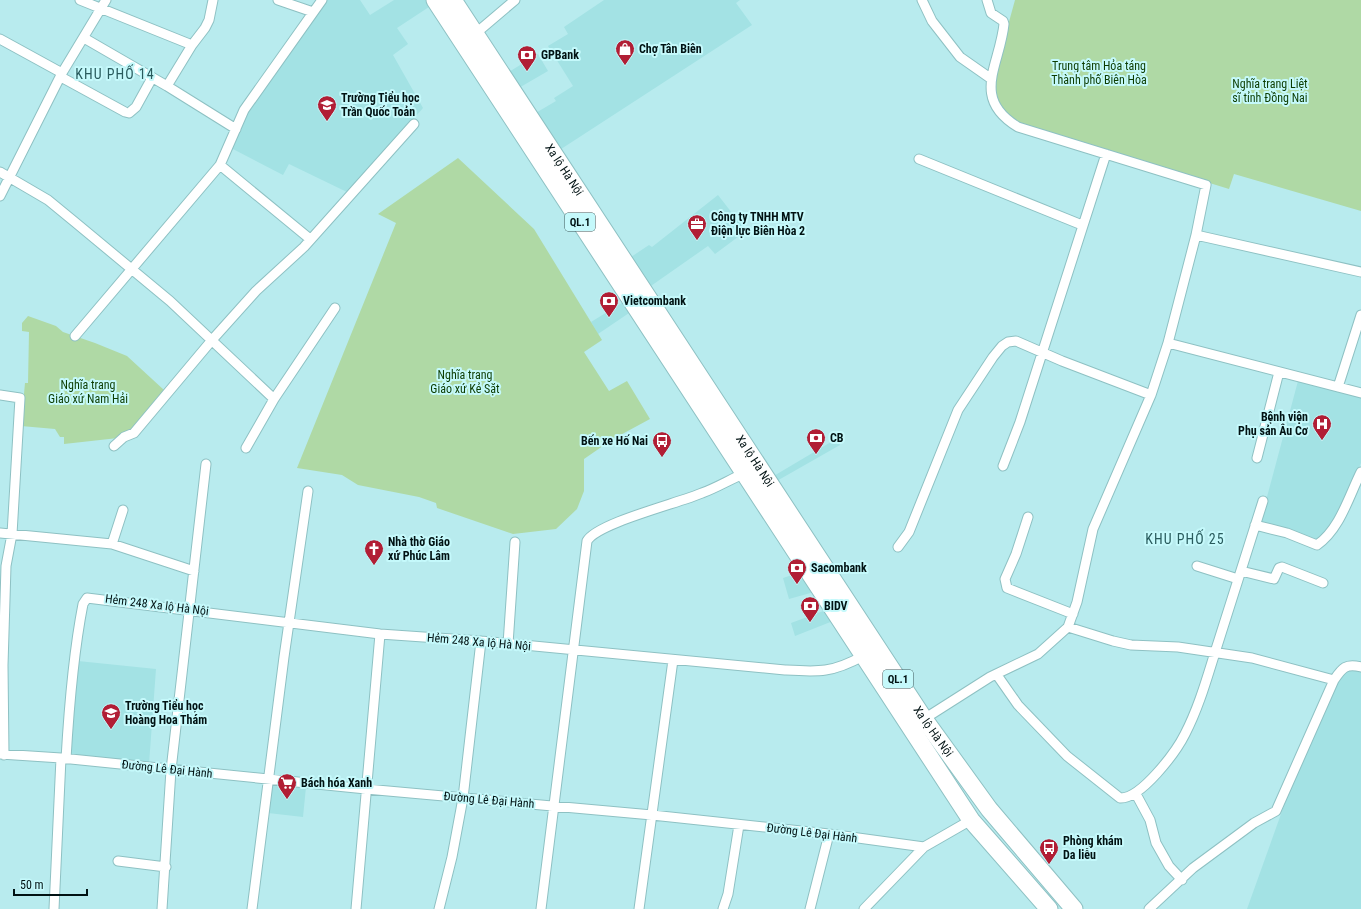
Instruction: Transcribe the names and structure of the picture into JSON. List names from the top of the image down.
{
  "streets": {
    "highway": ["Xa lộ Hà Nội", "QL.1"],
    "street": ["Hẻm 248 Xa lộ Hà Nội", "Đường Lê Đại Hành"]
  },
  "crossings": [
    ["Xa lộ Hà Nội", "Hẻm 248 Xa lộ Hà Nội"],
    ["Hẻm 248 Xa lộ Hà Nội", "Đường Lê Đại Hành"]
  ],
  "districts": ["KHU PHỐ 14", "KHU PHỐ 25"],
  "parks": [
    "Trung tâm Hỏa táng Thành phố Biên Hòa",
    "Nghĩa trang Liệt sĩ tỉnh Đồng Nai",
    "Nghĩa trang Giáo xứ Kẻ Sặt",
    "Nghĩa trang Giáo xứ Nam Hải"
  ],
  "places": {
    "shop": ["Chợ Tân Biên"],
    "bank": [
      "GPBank",
      "Vietcombank",
      "CB",
      "Sacombank",
      "BIDV"
    ],
    "school or university": ["Trường Tiểu học Trần Quốc Toản", "Trường Tiểu học Hoàng Hoa Thám"],
    "office": ["Công ty TNHH MTV Điện lực Biên Hòa 2"],
    "hospital": ["Bệnh viện Phụ sản Âu Cơ"],
    "bus stop": ["Bến xe Hố Nai", "Phòng khám Da liễu"],
    "church": ["Nhà thờ Giáo xứ Phúc Lâm"],
    "supermarket": ["Bách hóa Xanh"]
  },
  "scale_bar": "50 m"
}
